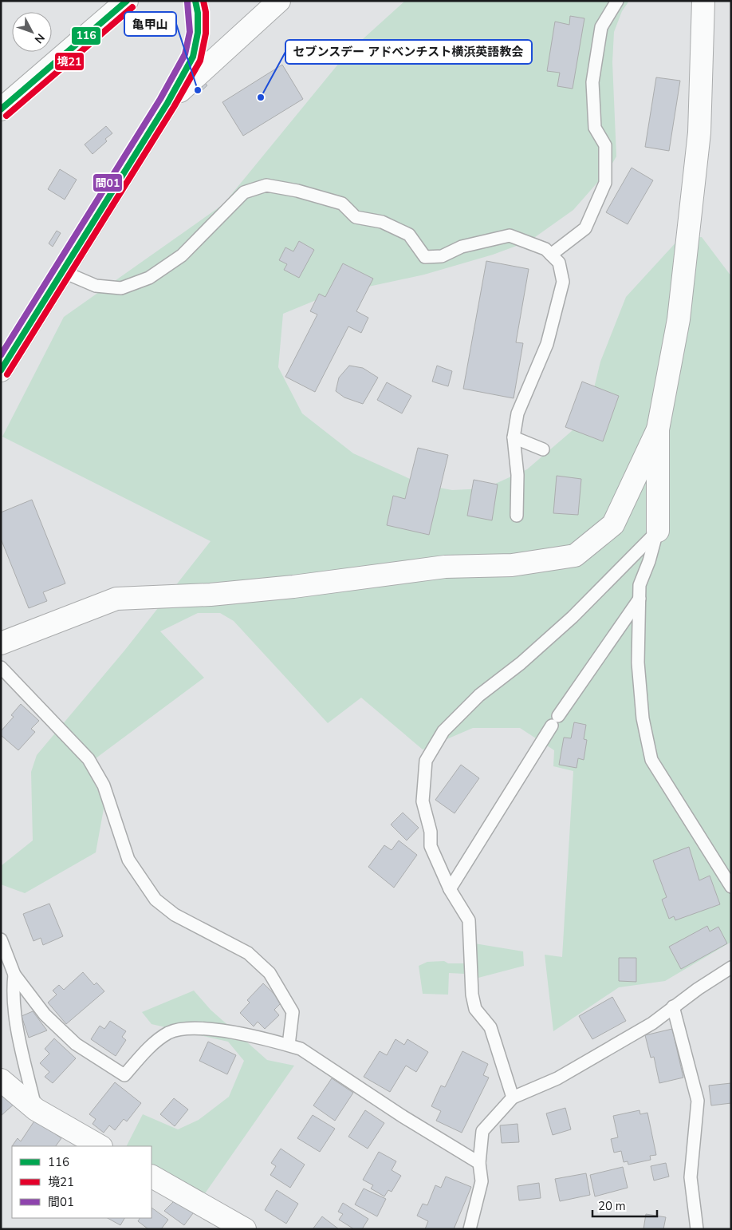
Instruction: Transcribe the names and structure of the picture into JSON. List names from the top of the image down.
{
  "places": ["亀甲山", "セブンスデー アドベンチスト横浜英語教会"],
  "lines": ["transit line 116", "transit line 境21", "transit line 間01"],
  "legend": ["116", "境21", "間01"],
  "scale_bar": "20 m",
  "north": "bottom right"
}
